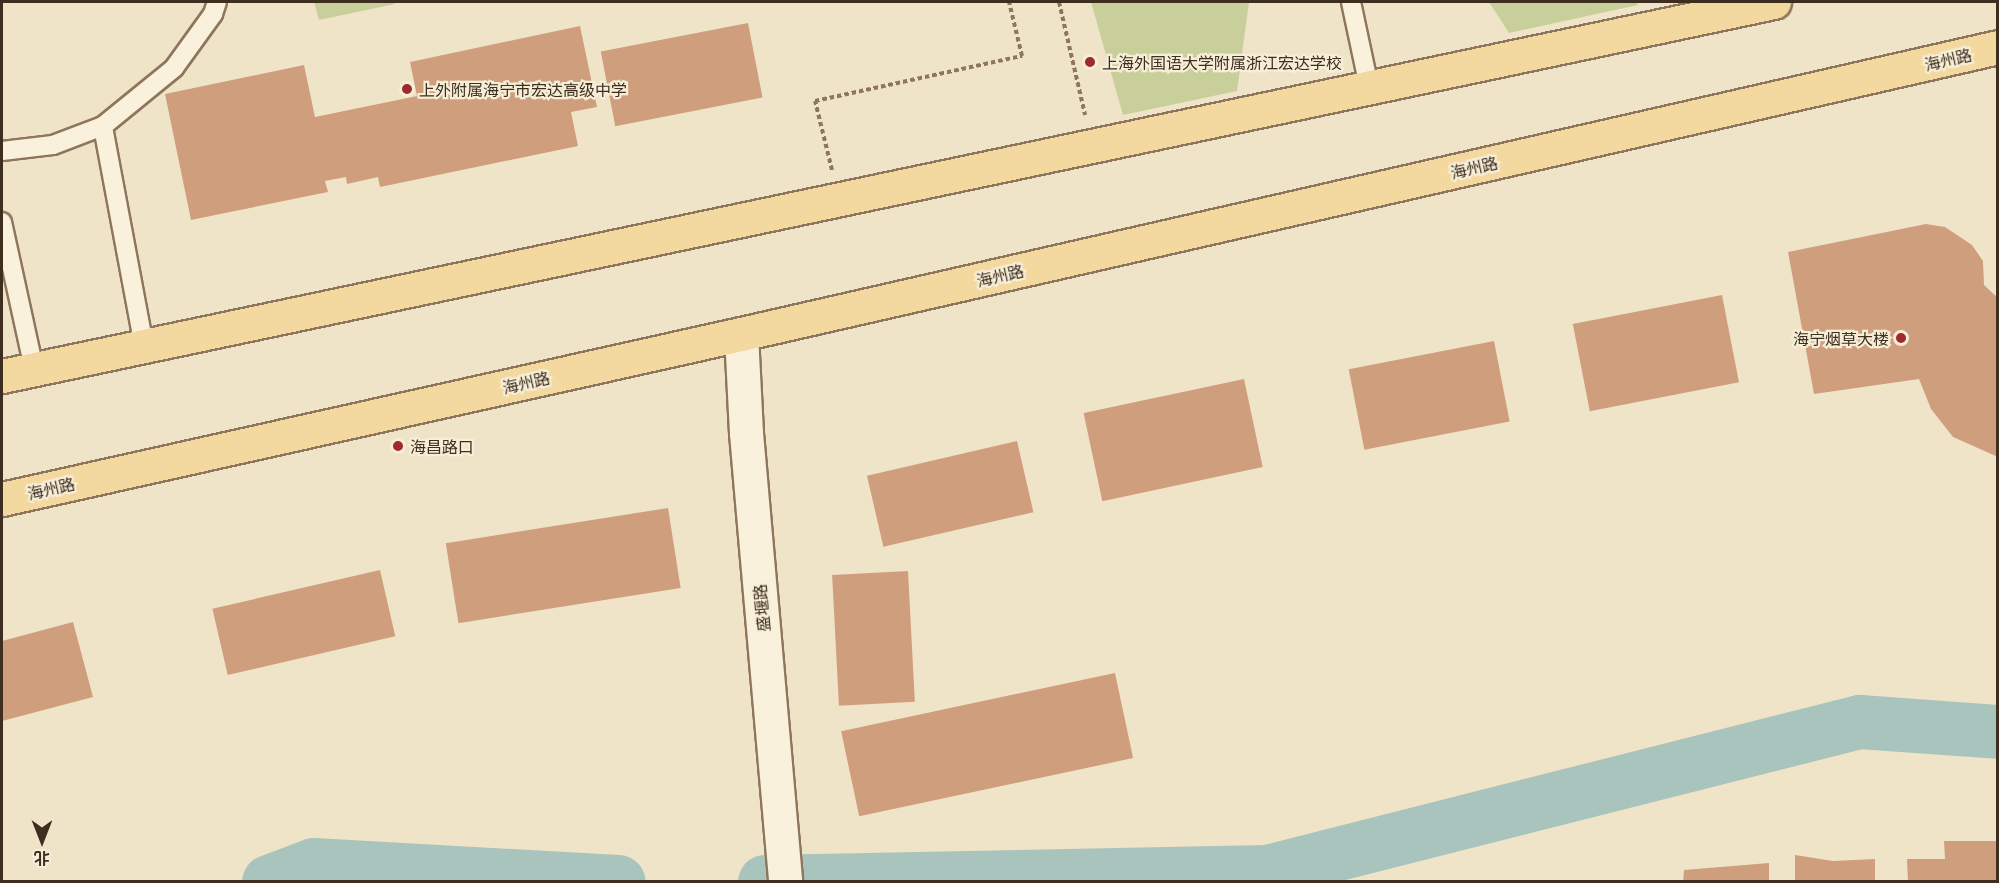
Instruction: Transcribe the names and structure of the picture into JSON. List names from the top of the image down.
{
  "streets": {
    "main road": ["海州路"],
    "street": ["盛堰路"]
  },
  "crossings": [
    ["海州路", "盛堰路"]
  ],
  "places": [
    "上海外国语大学附属浙江宏达学校",
    "上外附属海宁市宏达高级中学",
    "海宁烟草大楼",
    "海昌路口"
  ],
  "north": "bottom"
}
